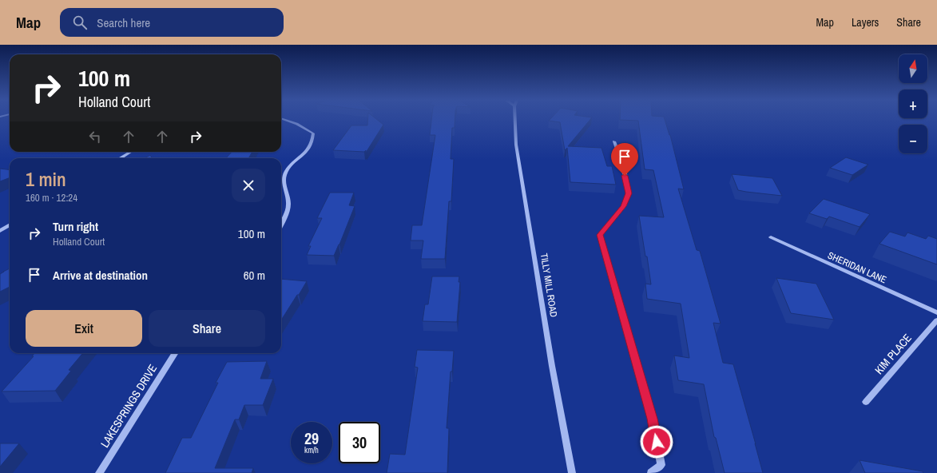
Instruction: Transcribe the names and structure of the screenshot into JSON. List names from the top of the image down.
{
  "streets": {
    "street": [
      "SHERIDAN LANE",
      "TILLY MILL ROAD",
      "KIM PLACE",
      "LAKESPRINGS DRIVE"
    ]
  },
  "north": "top",
  "page": {
    "header": "Map",
    "search": "Search here",
    "nav": ["Map", "Layers", "Share"],
    "map_buttons": ["+", "−"],
    "turn": ["100 m", "Holland Court"],
    "heading": ["1 min", "160 m · 12:24"],
    "list": [
      {
        "name": "Turn right",
        "note": "Holland Court",
        "value": "100 m"
      },
      {
        "name": "Arrive at destination",
        "value": "60 m"
      }
    ],
    "buttons": ["Exit", "Share"],
    "speed": "29 km/h",
    "limit": "30"
  }
}
